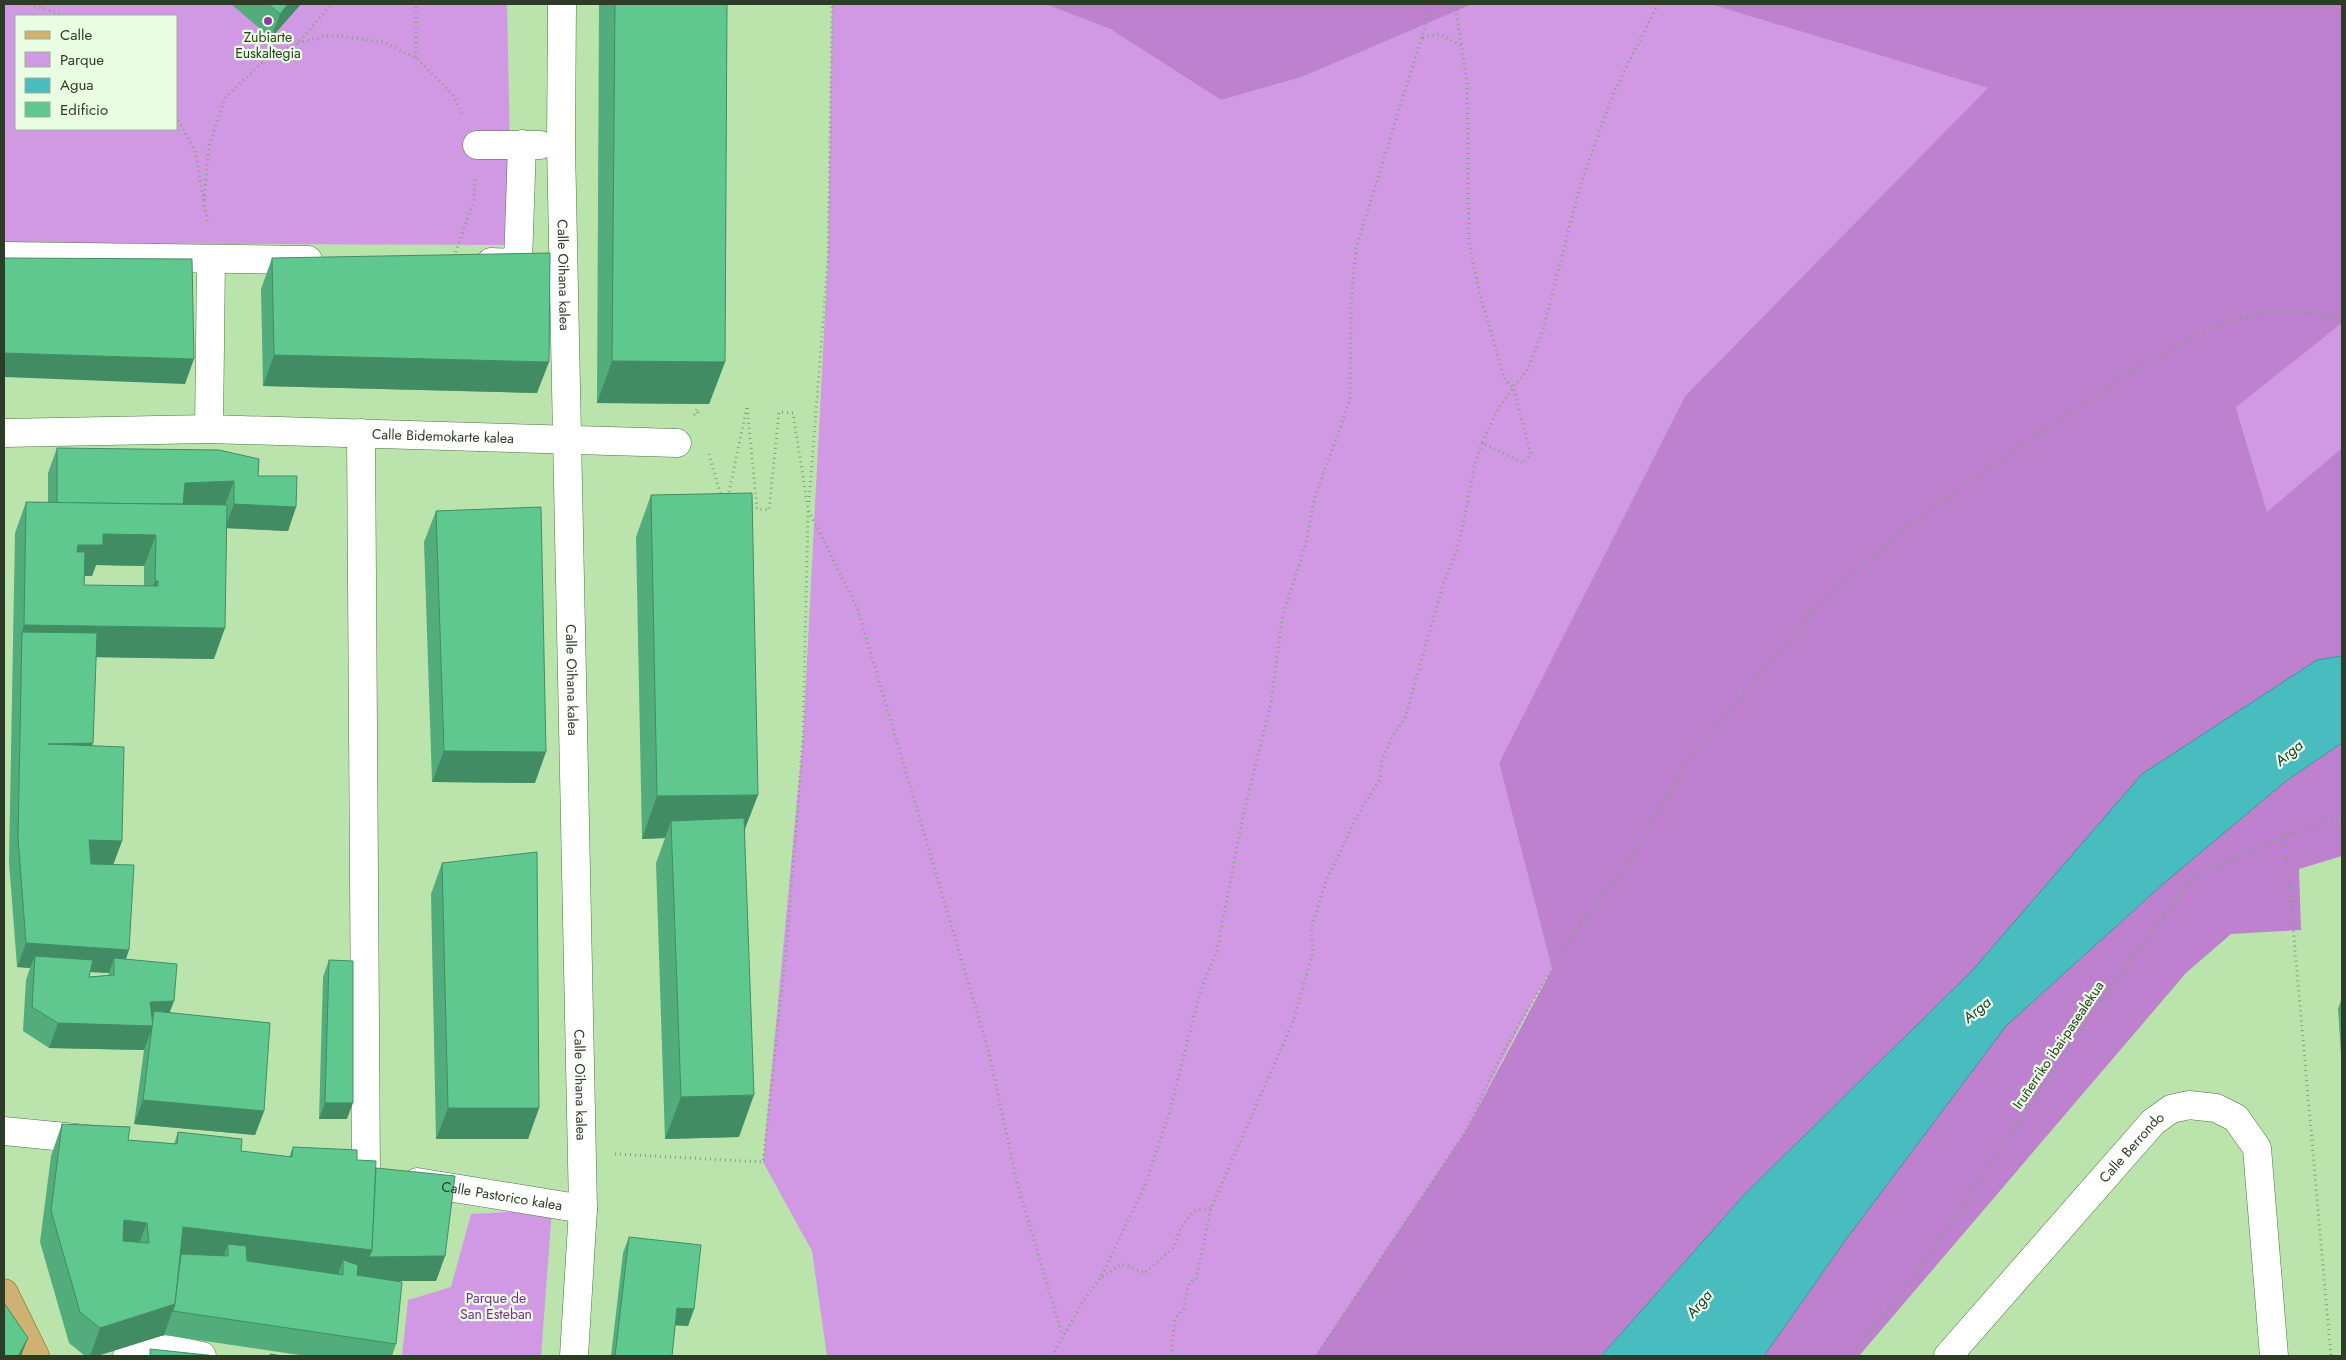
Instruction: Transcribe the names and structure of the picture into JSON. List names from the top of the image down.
{
  "streets": {
    "street": [
      "Calle Oihana kalea",
      "Calle Bidemokarte kalea",
      "Calle Berrondo",
      "Calle Pastorico kalea"
    ],
    "path": ["Iruñerriko ibai-pasealekua"]
  },
  "crossings": [
    ["Calle Oihana kalea", "Calle Bidemokarte kalea"],
    ["Calle Oihana kalea", "Calle Pastorico kalea"],
    ["Calle Bidemokarte kalea", "Calle Pastorico kalea"]
  ],
  "water": ["Arga"],
  "parks": ["Parque de San Esteban"],
  "places": ["Zubiarte Euskaltegia"],
  "legend": [
    "Calle",
    "Parque",
    "Agua",
    "Edificio"
  ]
}
